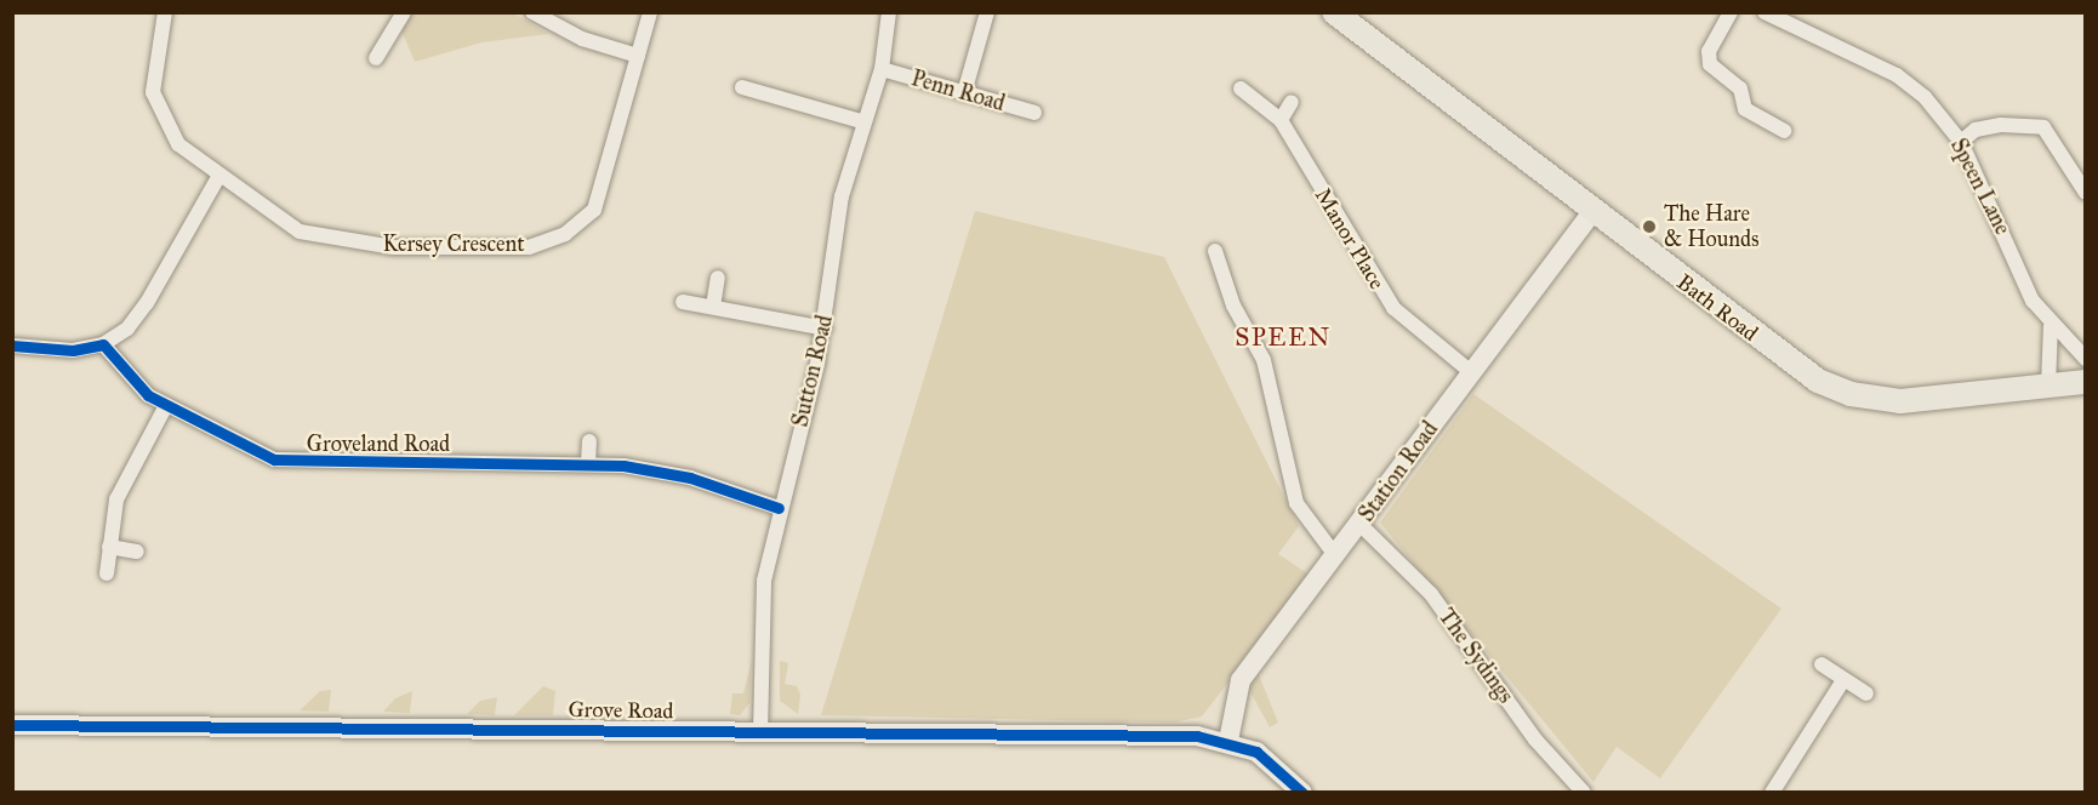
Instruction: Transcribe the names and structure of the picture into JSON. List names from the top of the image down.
{
  "streets": {
    "main road": ["Bath Road"],
    "street": [
      "Penn Road",
      "Speen Lane",
      "Manor Place",
      "Kersey Crescent",
      "Sutton Road",
      "Groveland Road",
      "Station Road",
      "The Sydings",
      "Grove Road"
    ]
  },
  "crossings": [
    ["Penn Road", "Sutton Road"],
    ["Speen Lane", "Bath Road"],
    ["Manor Place", "Station Road"],
    ["Bath Road", "Station Road"],
    ["Sutton Road", "Groveland Road"],
    ["Sutton Road", "Grove Road"],
    ["Station Road", "The Sydings"],
    ["Station Road", "Grove Road"]
  ],
  "districts": ["SPEEN"],
  "places": ["The Hare & Hounds"]
}
